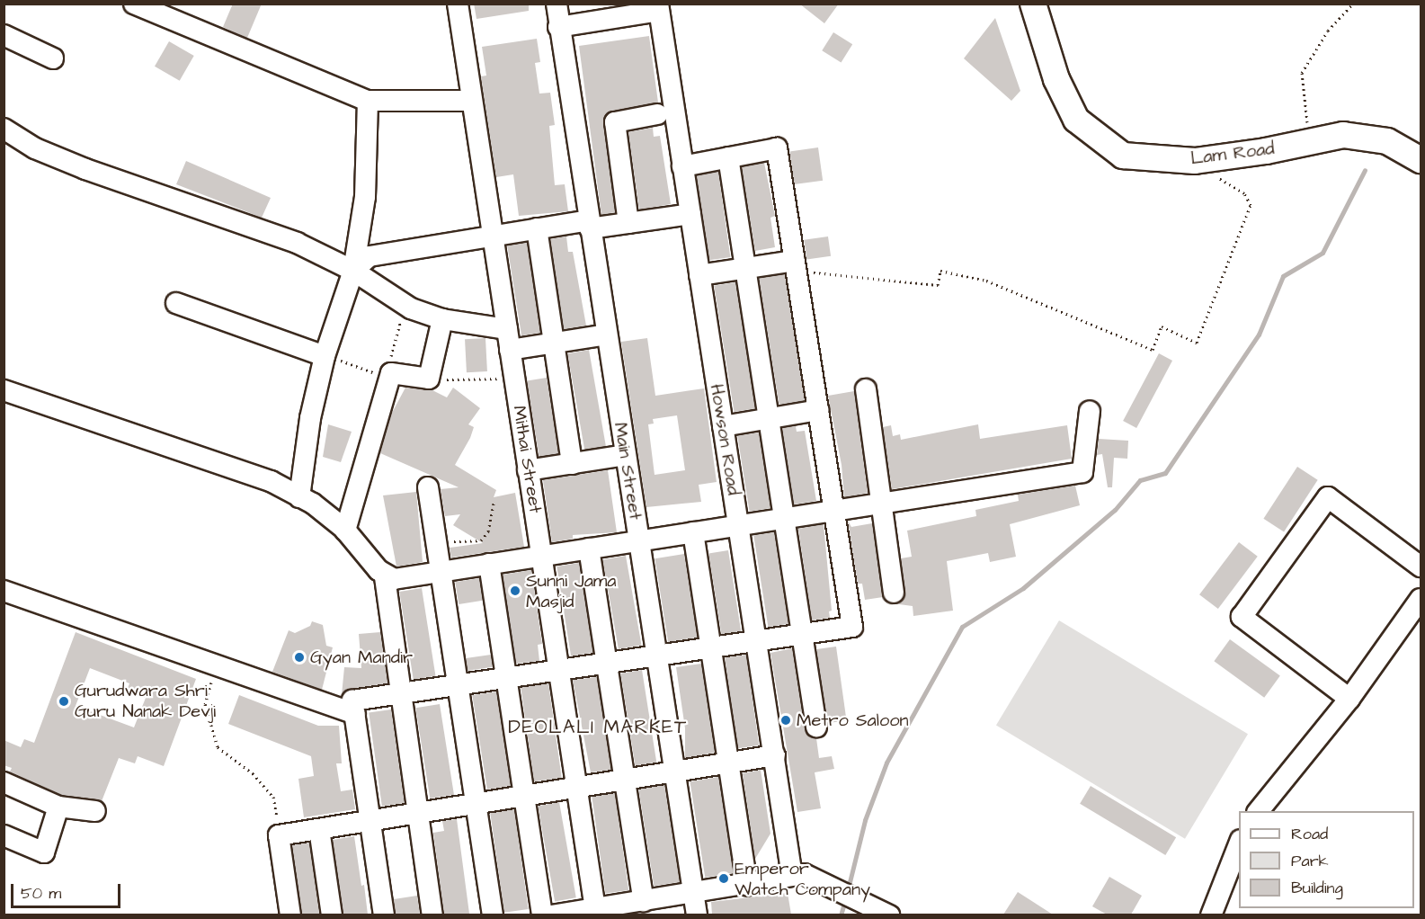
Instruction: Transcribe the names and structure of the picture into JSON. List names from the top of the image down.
{
  "streets": {
    "main road": ["Lam Road"],
    "street": ["Howson Road", "Mithai Street", "Main Street"]
  },
  "districts": ["DEOLALI MARKET"],
  "places": [
    "Sunni Jama Masjid",
    "Gyan Mandir",
    "Gurudwara Shri Guru Nanak Devji",
    "Metro Saloon",
    "Emperor Watch Company"
  ],
  "legend": ["Road", "Park", "Building"],
  "scale_bar": "50 m"
}
